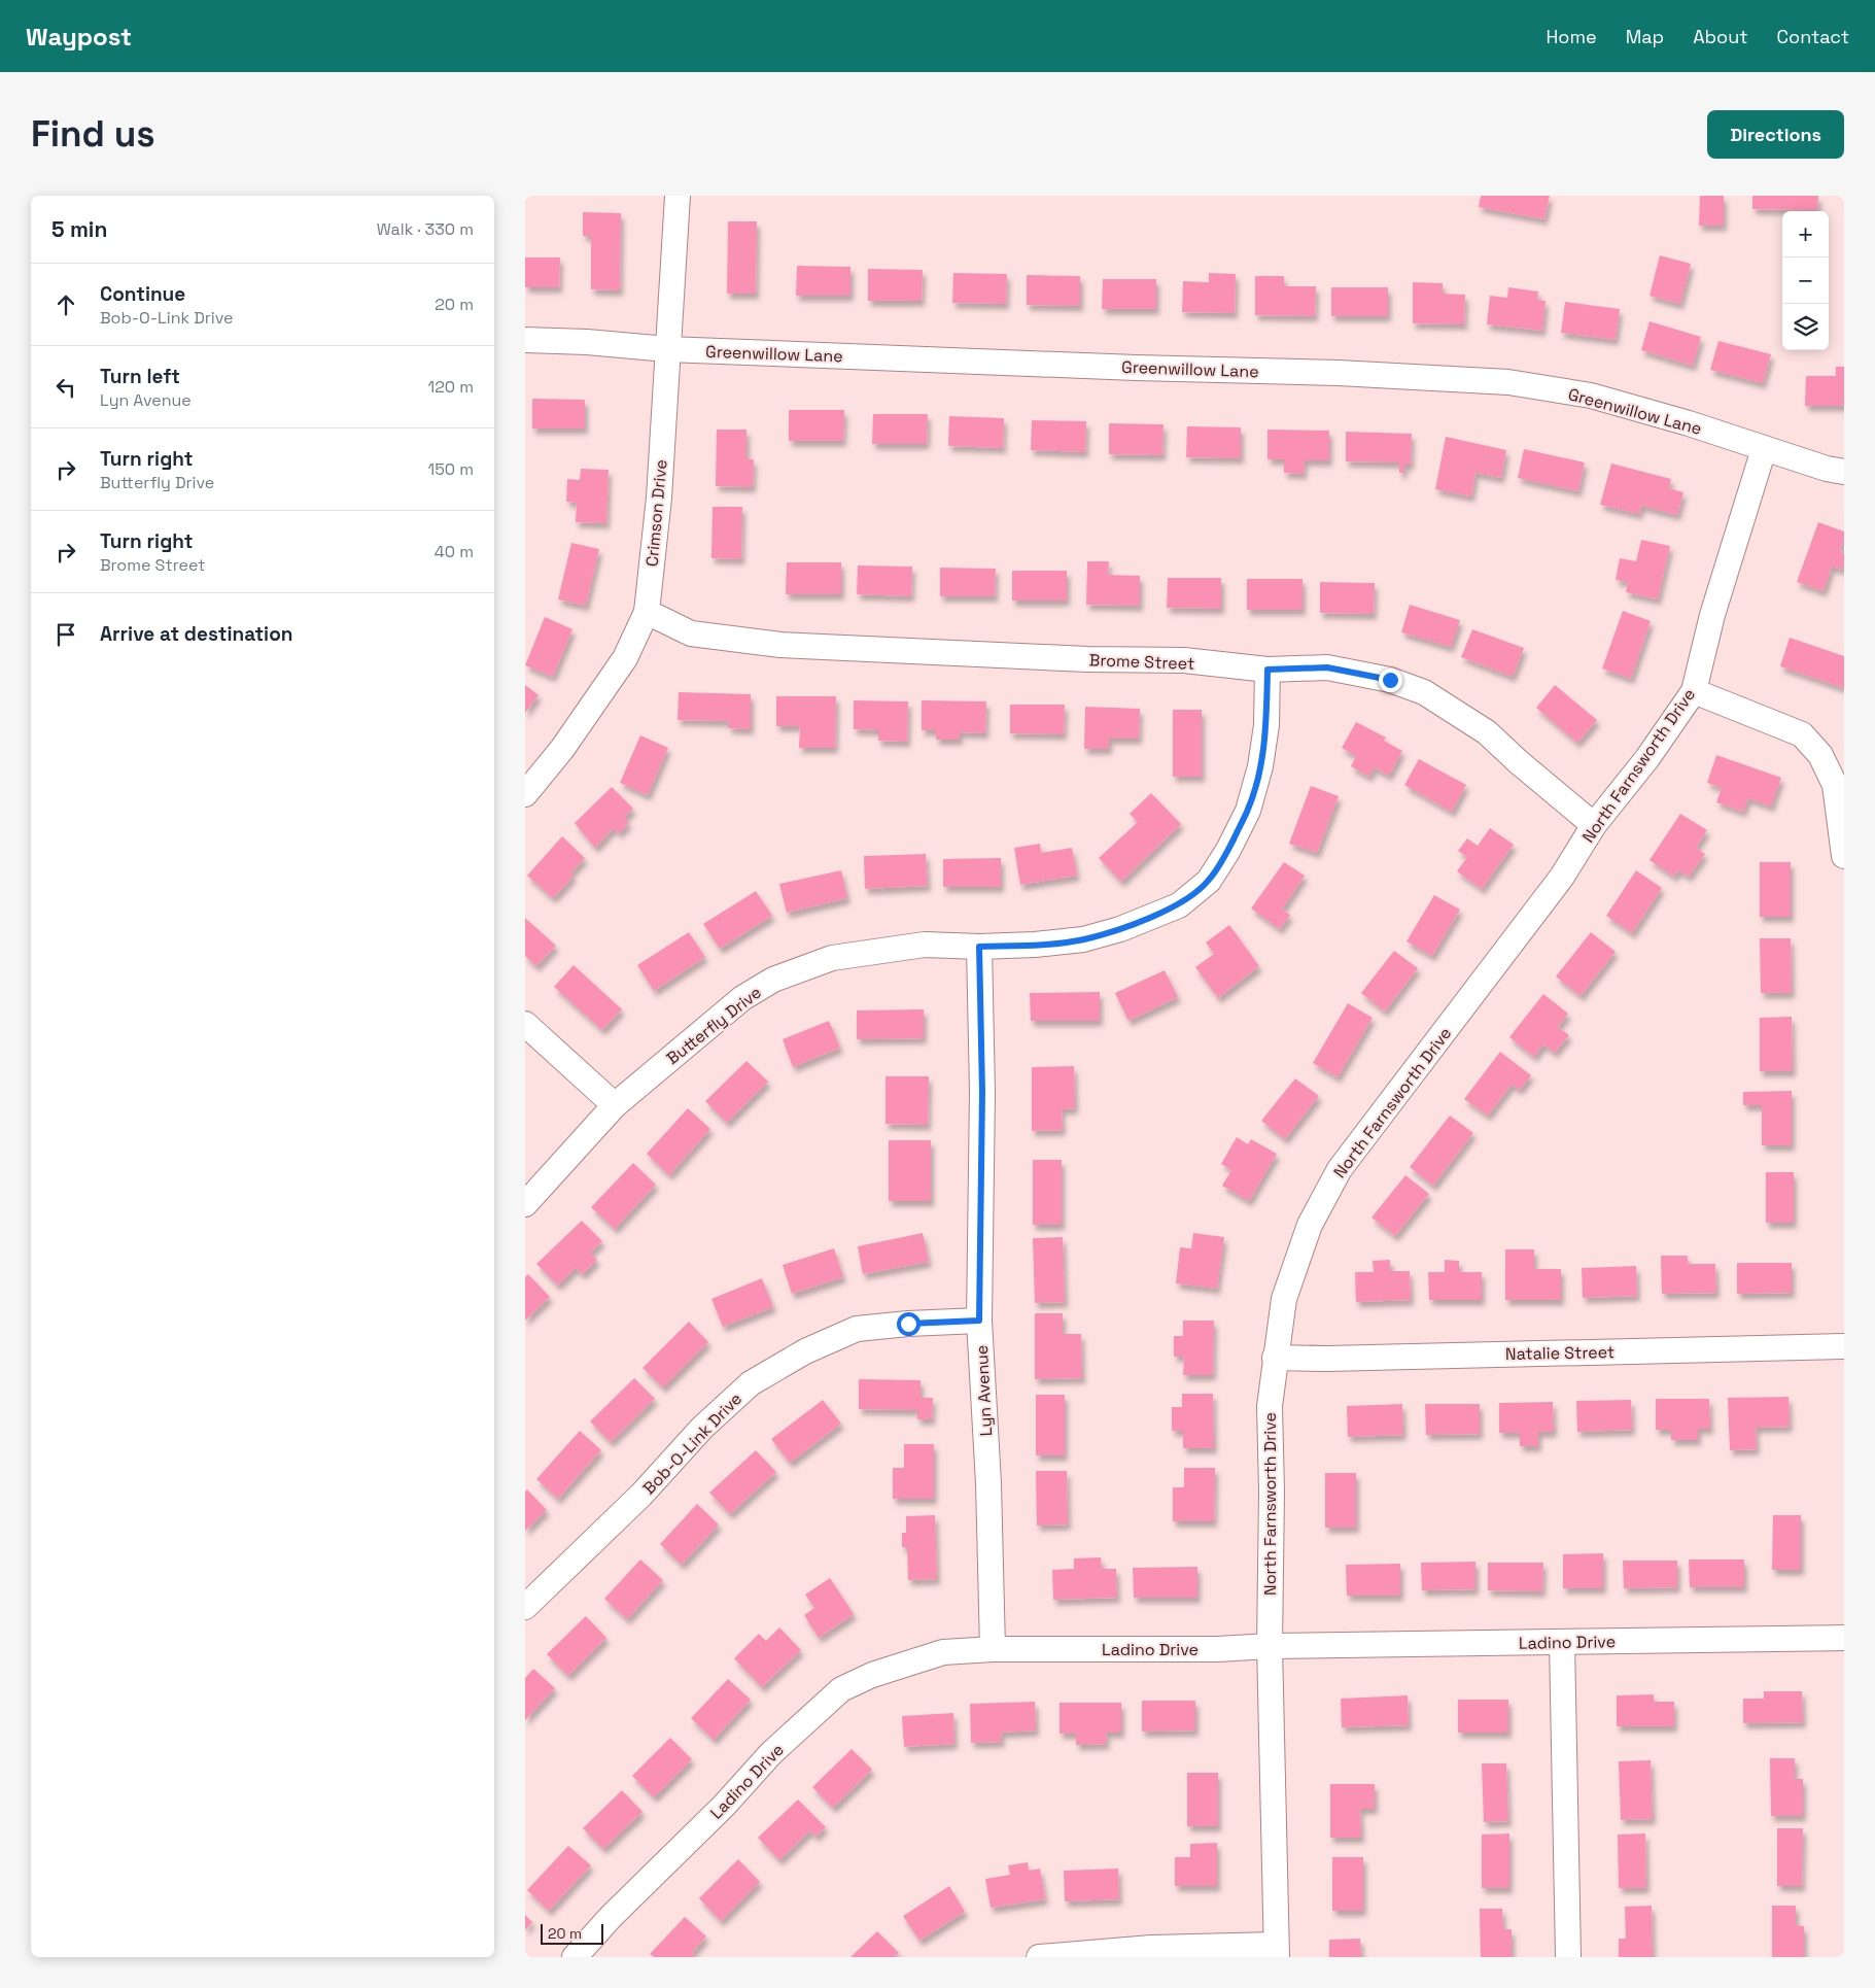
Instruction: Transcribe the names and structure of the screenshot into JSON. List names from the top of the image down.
{
  "streets": {
    "street": [
      "Greenwillow Lane",
      "Crimson Drive",
      "Brome Street",
      "North Farnsworth Drive",
      "Butterfly Drive",
      "Natalie Street",
      "Lyn Avenue",
      "Bob-O-Link Drive",
      "Ladino Drive"
    ]
  },
  "crossings": [
    ["Greenwillow Lane", "Crimson Drive"],
    ["Greenwillow Lane", "North Farnsworth Drive"],
    ["Crimson Drive", "Brome Street"],
    ["Brome Street", "North Farnsworth Drive"],
    ["Brome Street", "Butterfly Drive"],
    ["North Farnsworth Drive", "Natalie Street"],
    ["North Farnsworth Drive", "Ladino Drive"],
    ["Butterfly Drive", "Lyn Avenue"],
    ["Lyn Avenue", "Bob-O-Link Drive"],
    ["Lyn Avenue", "Ladino Drive"]
  ],
  "scale_bar": "20 m",
  "page": {
    "header": "Waypost",
    "nav": [
      "Home",
      "Map",
      "About",
      "Contact"
    ],
    "buttons": "Directions",
    "title": "Find us",
    "heading": ["5 min", "Walk · 330 m"],
    "map_buttons": ["+", "−"],
    "list": [
      ["Continue", "Bob-O-Link Drive", "20 m"],
      ["Turn left", "Lyn Avenue", "120 m"],
      ["Turn right", "Butterfly Drive", "150 m"],
      ["Turn right", "Brome Street", "40 m"],
      "Arrive at destination"
    ],
    "scale": "20 m"
  }
}
